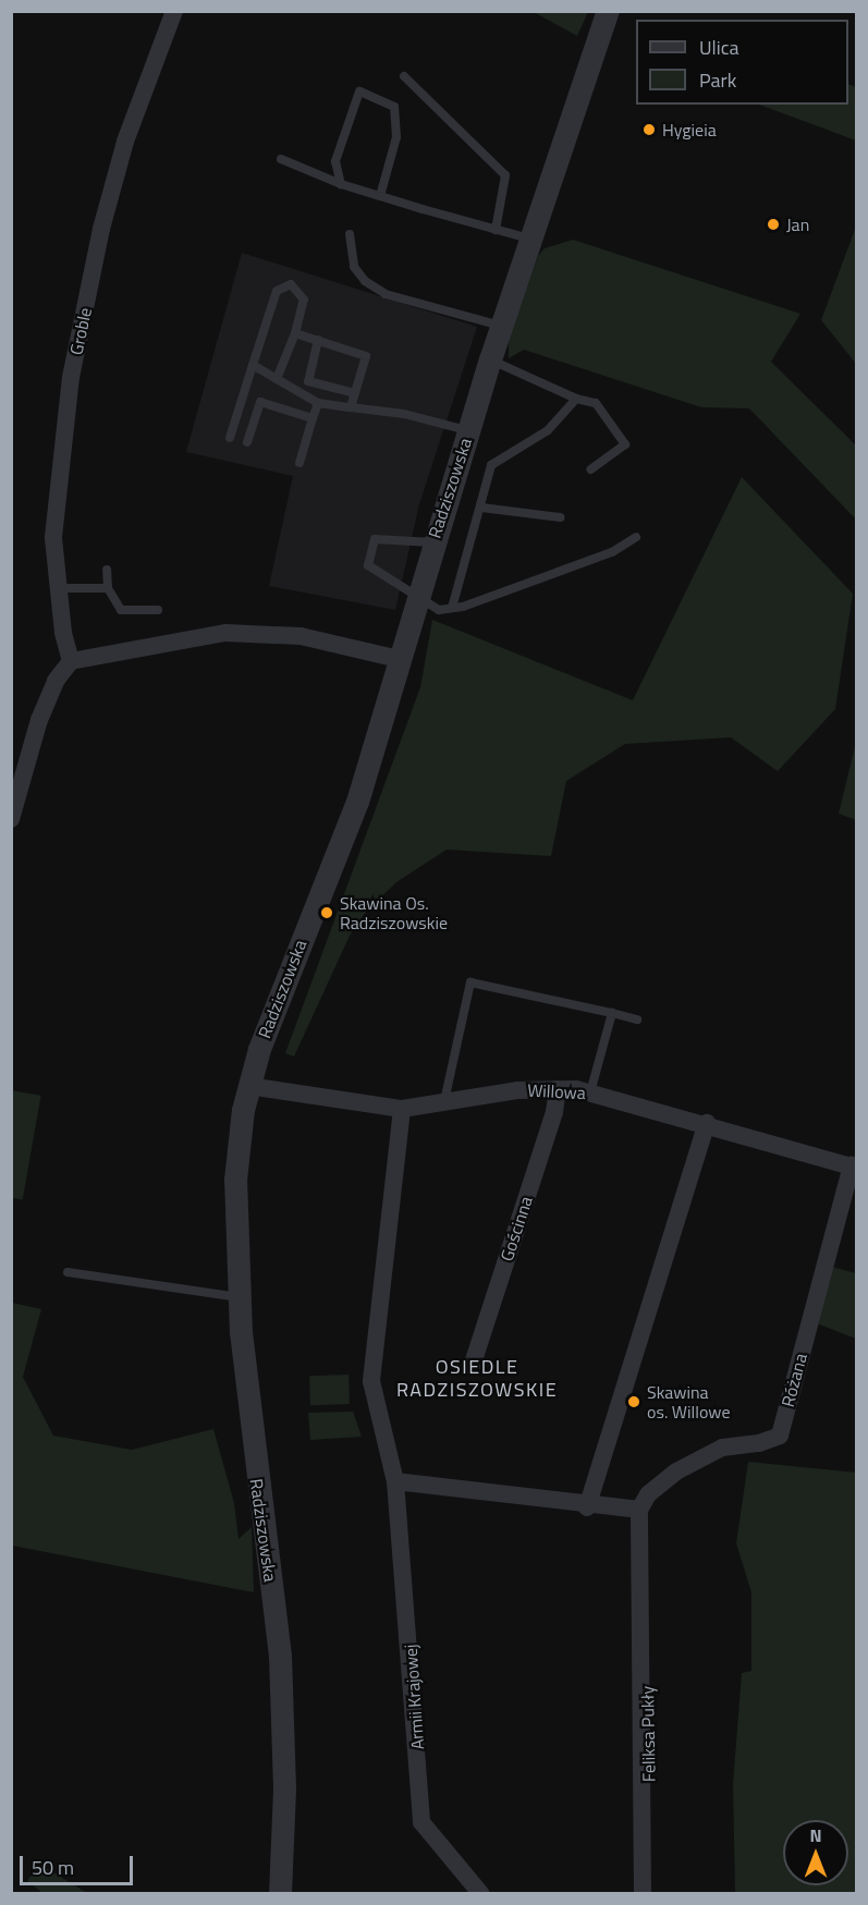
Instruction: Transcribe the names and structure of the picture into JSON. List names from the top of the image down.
{
  "streets": {
    "street": [
      "Groble",
      "Radziszowska",
      "Willowa",
      "Gościnna",
      "Różana",
      "Armii Krajowej",
      "Feliksa Pukły"
    ]
  },
  "crossings": [
    ["Radziszowska", "Willowa"],
    ["Willowa", "Gościnna"],
    ["Willowa", "Różana"],
    ["Willowa", "Armii Krajowej"],
    ["Różana", "Feliksa Pukły"]
  ],
  "districts": ["OSIEDLE RADZISZOWSKIE"],
  "places": [
    "Hygieia",
    "Jan",
    "Skawina Os. Radziszowskie",
    "Skawina os. Willowe"
  ],
  "legend": ["Ulica", "Park"],
  "scale_bar": "50 m",
  "north": "top"
}
